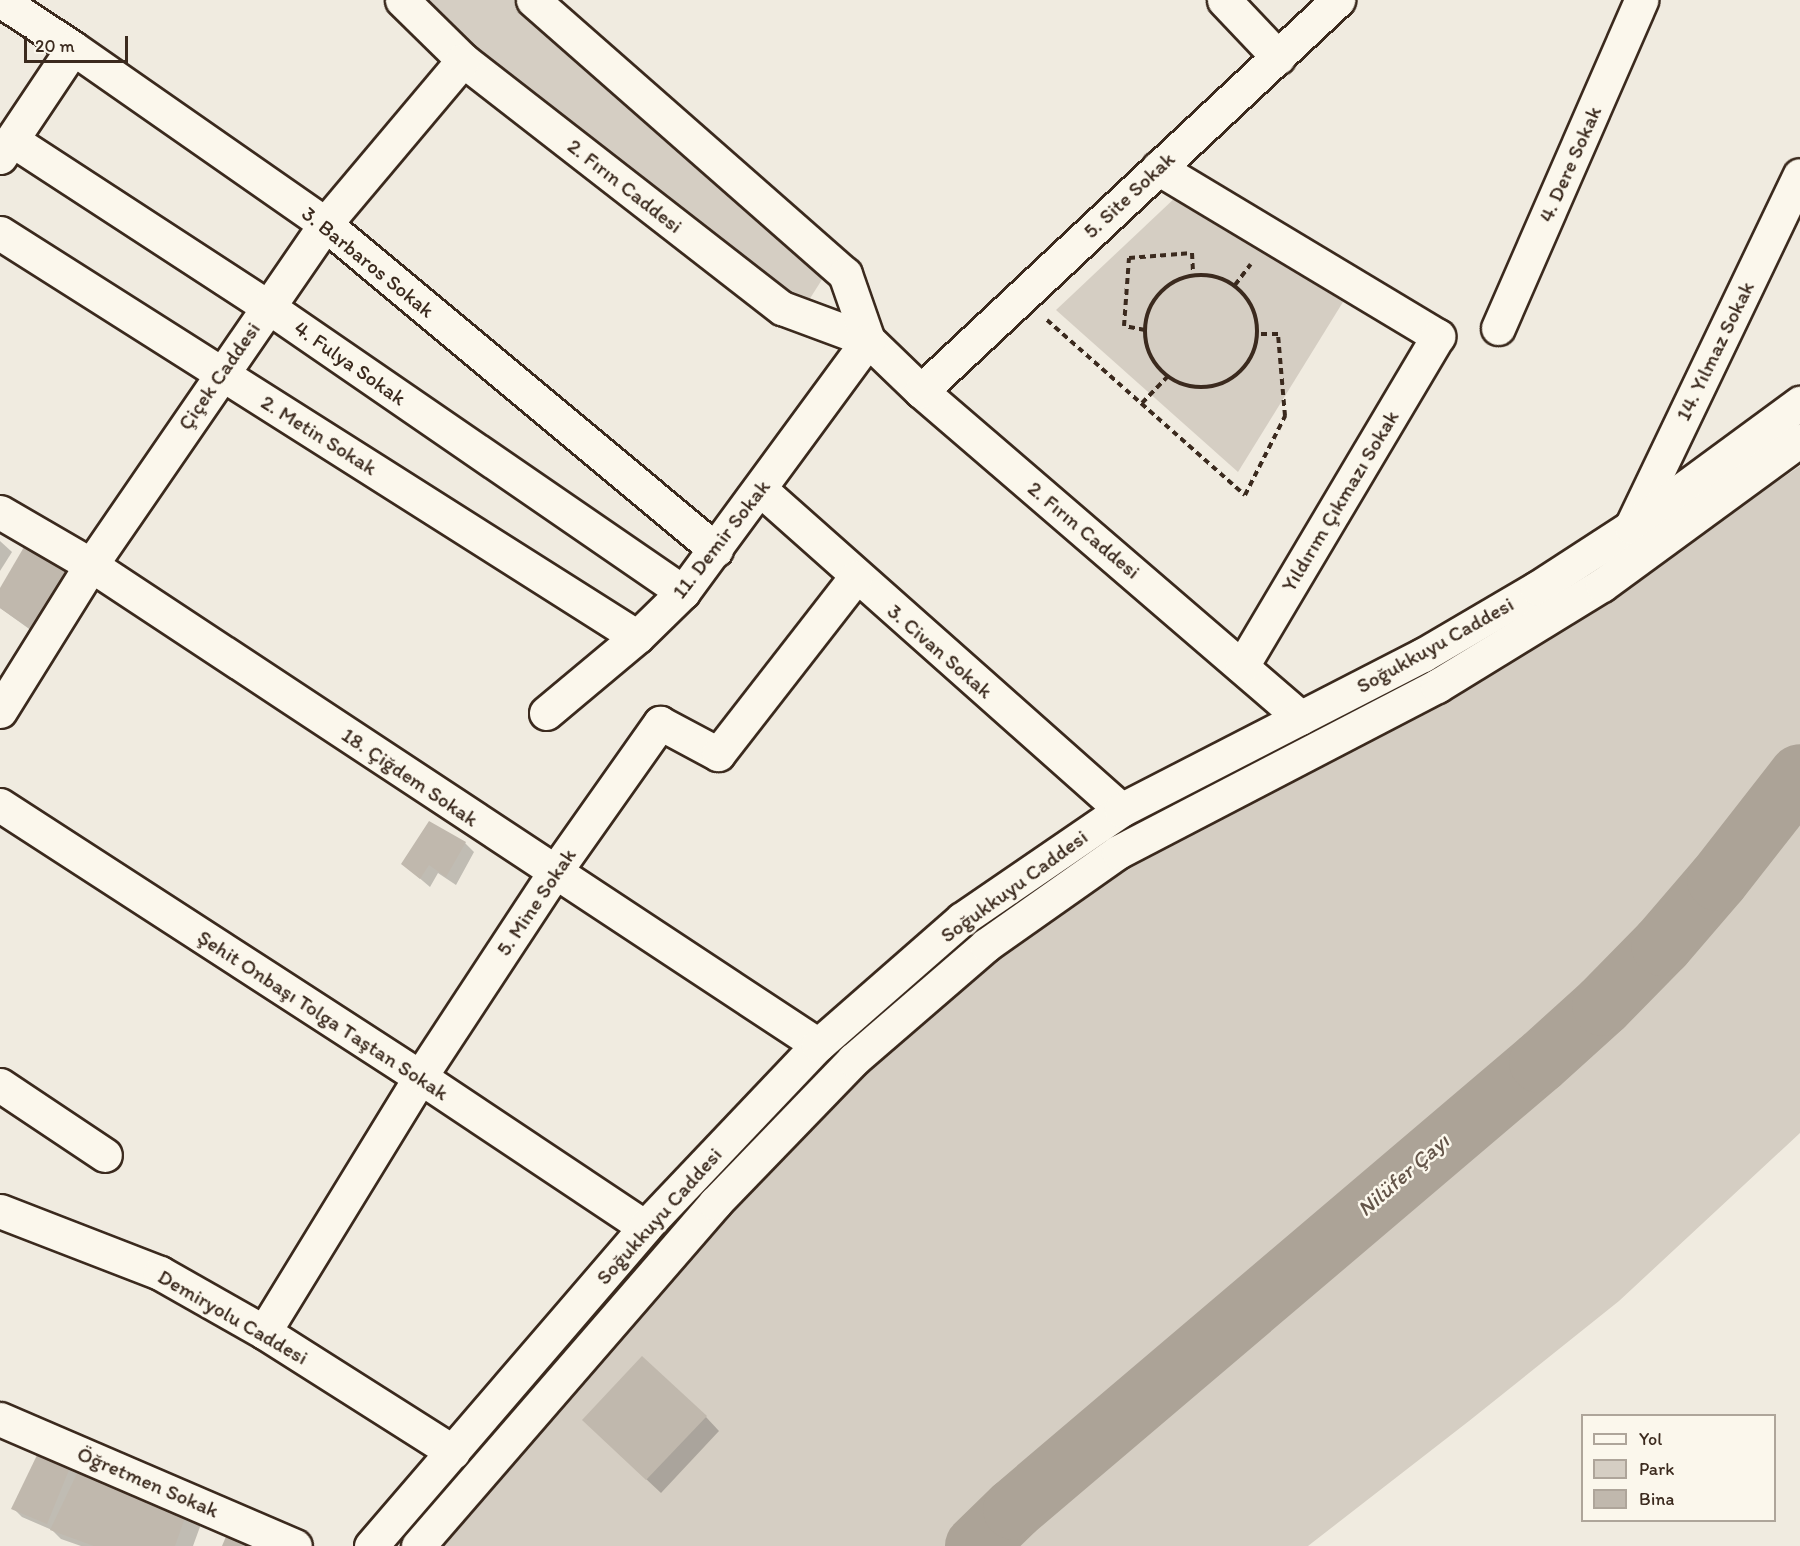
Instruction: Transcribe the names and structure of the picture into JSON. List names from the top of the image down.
{
  "streets": {
    "street": [
      "4. Dere Sokak",
      "2. Fırın Caddesi",
      "5. Site Sokak",
      "3. Barbaros Sokak",
      "14. Yılmaz Sokak",
      "4. Fulya Sokak",
      "Çiçek Caddesi",
      "2. Metin Sokak",
      "Yıldırım Çıkmazı Sokak",
      "11. Demir Sokak",
      "Soğukkuyu Caddesi",
      "3. Civan Sokak",
      "18. Çiğdem Sokak",
      "5. Mine Sokak",
      "Şehit Onbaşı Tolga Taştan Sokak",
      "Demiryolu Caddesi",
      "Öğretmen Sokak"
    ]
  },
  "crossings": [
    ["2. Fırın Caddesi", "5. Site Sokak"],
    ["2. Fırın Caddesi", "Çiçek Caddesi"],
    ["2. Fırın Caddesi", "Yıldırım Çıkmazı Sokak"],
    ["2. Fırın Caddesi", "11. Demir Sokak"],
    ["2. Fırın Caddesi", "Soğukkuyu Caddesi"],
    ["5. Site Sokak", "Yıldırım Çıkmazı Sokak"],
    ["3. Barbaros Sokak", "4. Fulya Sokak"],
    ["3. Barbaros Sokak", "Çiçek Caddesi"],
    ["3. Barbaros Sokak", "11. Demir Sokak"],
    ["14. Yılmaz Sokak", "Soğukkuyu Caddesi"],
    ["4. Fulya Sokak", "Çiçek Caddesi"],
    ["4. Fulya Sokak", "11. Demir Sokak"],
    ["Çiçek Caddesi", "2. Metin Sokak"],
    ["Çiçek Caddesi", "18. Çiğdem Sokak"],
    ["2. Metin Sokak", "11. Demir Sokak"],
    ["11. Demir Sokak", "3. Civan Sokak"],
    ["Soğukkuyu Caddesi", "3. Civan Sokak"],
    ["Soğukkuyu Caddesi", "18. Çiğdem Sokak"],
    ["Soğukkuyu Caddesi", "Şehit Onbaşı Tolga Taştan Sokak"],
    ["Soğukkuyu Caddesi", "Demiryolu Caddesi"],
    ["3. Civan Sokak", "5. Mine Sokak"],
    ["18. Çiğdem Sokak", "5. Mine Sokak"],
    ["5. Mine Sokak", "Şehit Onbaşı Tolga Taştan Sokak"],
    ["5. Mine Sokak", "Demiryolu Caddesi"]
  ],
  "water": ["Nilüfer Çayı"],
  "legend": ["Yol", "Park", "Bina"],
  "scale_bar": "20 m"
}
